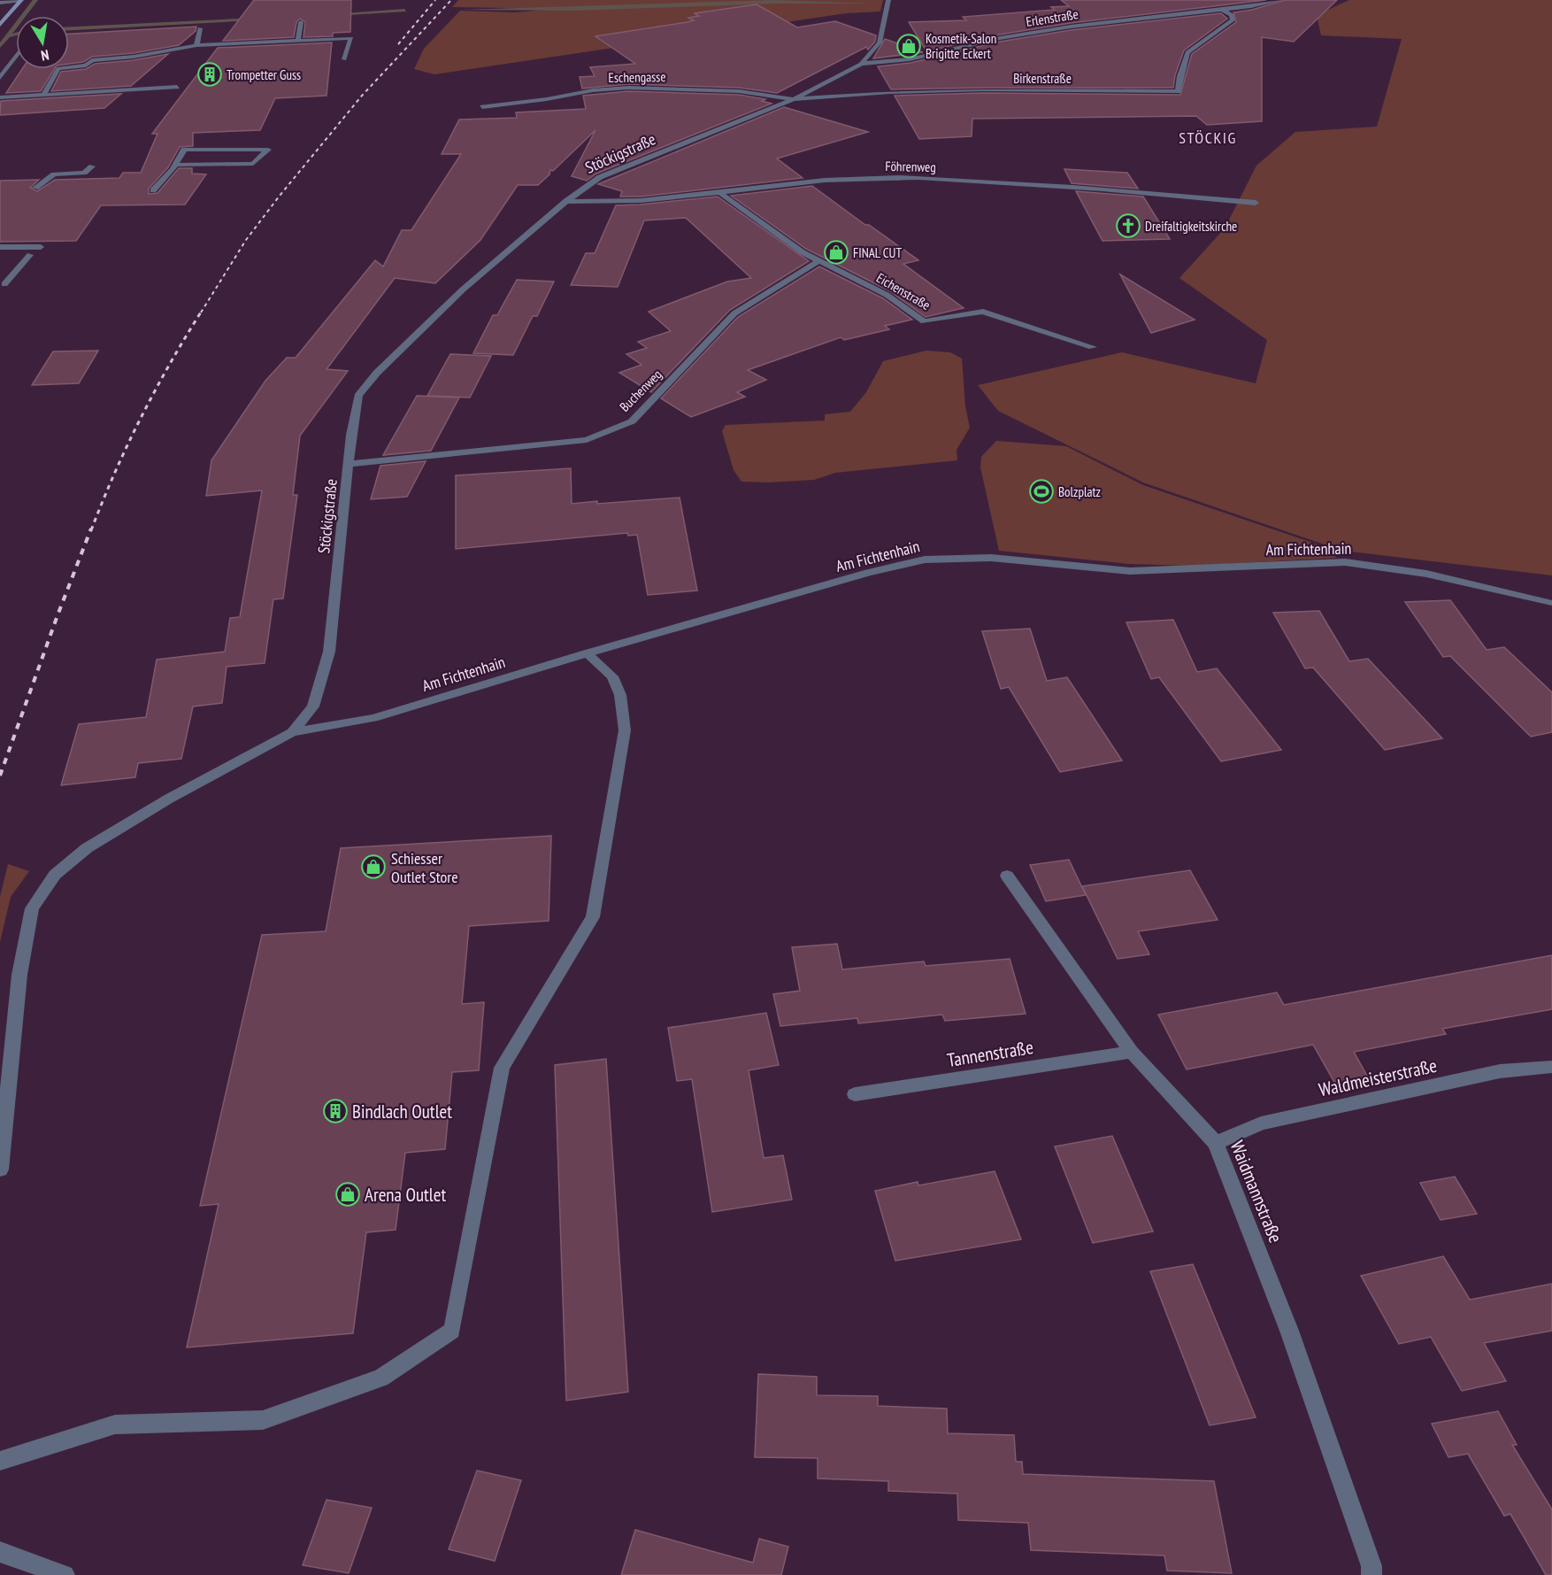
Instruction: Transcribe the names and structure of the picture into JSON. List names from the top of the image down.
{
  "streets": {
    "street": [
      "Erlenstraße",
      "Eschengasse",
      "Birkenstraße",
      "Stöckigstraße",
      "Föhrenweg",
      "Eichenstraße",
      "Buchenweg",
      "Am Fichtenhain",
      "Tannenstraße",
      "Waldmeisterstraße",
      "Waidmannstraße"
    ]
  },
  "crossings": [
    ["Erlenstraße", "Birkenstraße"],
    ["Erlenstraße", "Stöckigstraße"],
    ["Eschengasse", "Birkenstraße"],
    ["Eschengasse", "Stöckigstraße"],
    ["Birkenstraße", "Stöckigstraße"],
    ["Stöckigstraße", "Föhrenweg"],
    ["Stöckigstraße", "Buchenweg"],
    ["Stöckigstraße", "Am Fichtenhain"],
    ["Föhrenweg", "Eichenstraße"],
    ["Eichenstraße", "Buchenweg"],
    ["Tannenstraße", "Waidmannstraße"],
    ["Waldmeisterstraße", "Waidmannstraße"]
  ],
  "districts": ["STÖCKIG"],
  "places": {
    "shop": [
      "Kosmetik-Salon Brigitte Eckert",
      "FINAL CUT",
      "Schiesser Outlet Store",
      "Arena Outlet"
    ],
    "building": ["Trompetter Guss", "Bindlach Outlet"],
    "church": ["Dreifaltigkeitskirche"],
    "sports": ["Bolzplatz"]
  },
  "north": "bottom"
}
